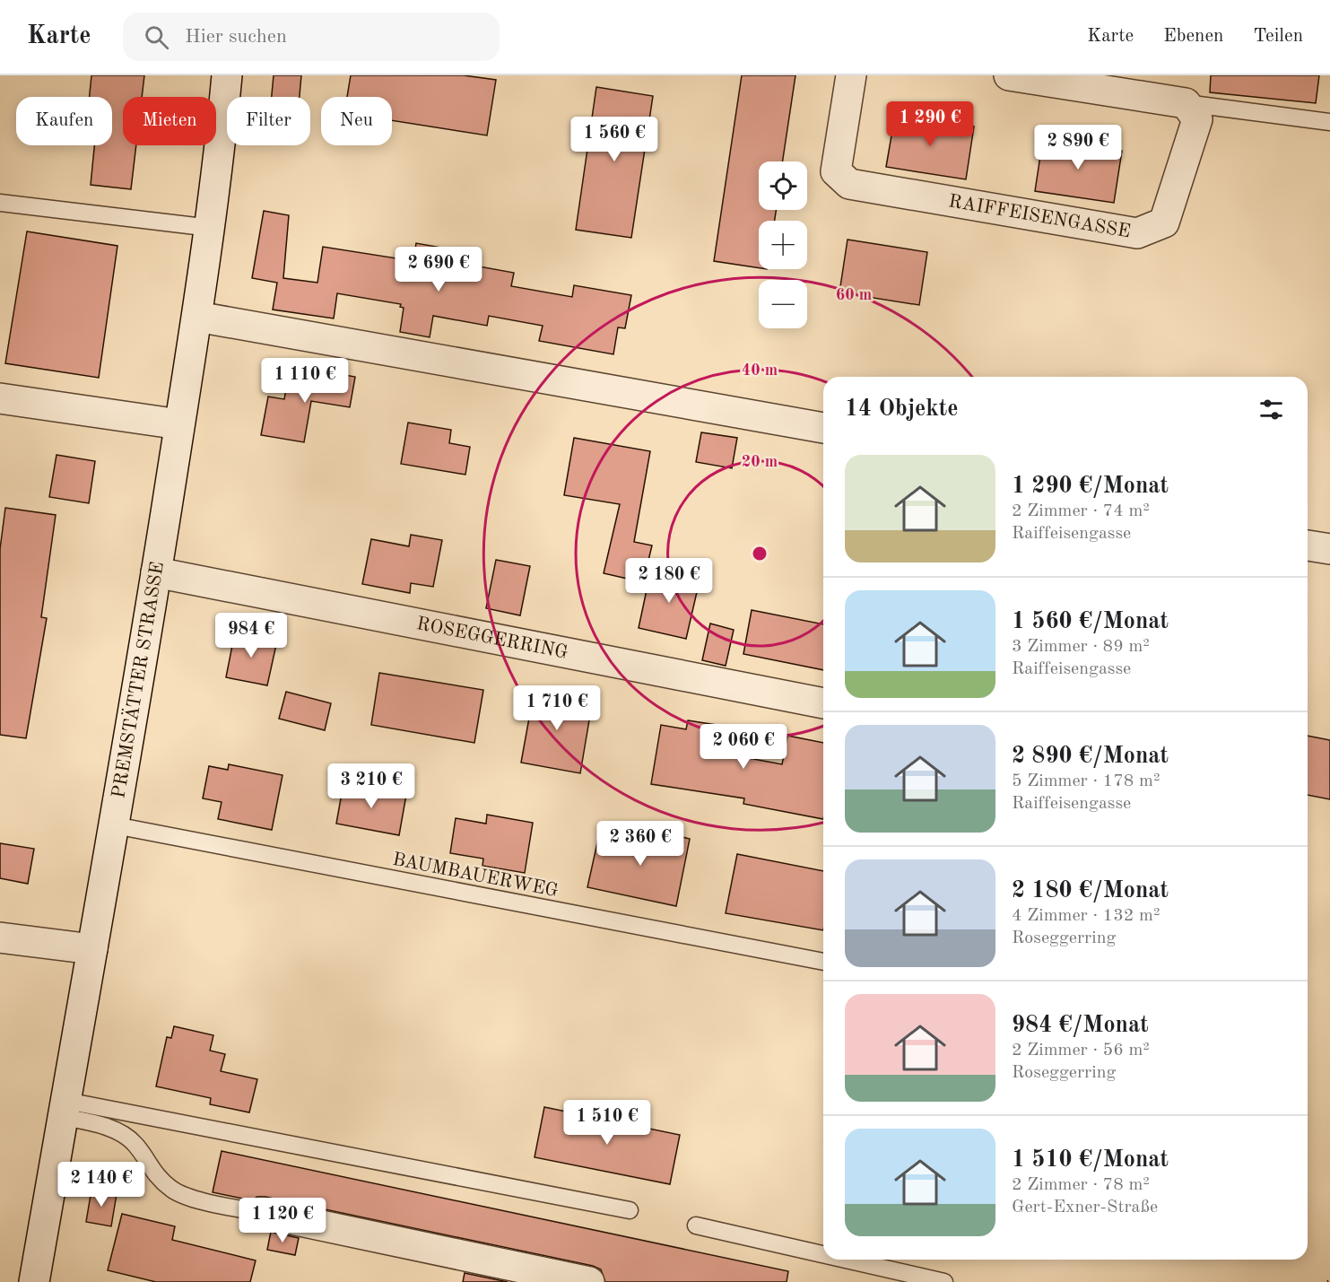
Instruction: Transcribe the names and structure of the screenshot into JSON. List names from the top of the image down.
{
  "streets": {
    "street": ["RAIFFEISENGASSE", "ROSEGGERRING", "PREMSTÄTTER STRASSE"],
    "lane": ["BAUMBAUERWEG"]
  },
  "crossings": [
    ["ROSEGGERRING", "PREMSTÄTTER STRASSE"],
    ["PREMSTÄTTER STRASSE", "BAUMBAUERWEG"]
  ],
  "page": {
    "header": "Karte",
    "search": "Hier suchen",
    "nav": ["Karte", "Ebenen", "Teilen"],
    "chip": [
      "Kaufen",
      "Mieten",
      "Filter",
      "Neu"
    ],
    "price": [
      "1 290 €",
      "1 560 €",
      "2 890 €",
      "2 690 €",
      "1 110 €",
      "2 180 €",
      "984 €",
      "1 710 €",
      "2 060 €",
      "3 210 €",
      "2 360 €",
      "1 510 €",
      "2 140 €",
      "1 120 €"
    ],
    "map_buttons": ["+", "−"],
    "heading": "14 Objekte",
    "list": [
      {
        "name": "1 290 €/Monat",
        "note": "2 Zimmer · 74 m² · Raiffeisengasse"
      },
      {
        "name": "1 560 €/Monat",
        "note": "3 Zimmer · 89 m² · Raiffeisengasse"
      },
      {
        "name": "2 890 €/Monat",
        "note": "5 Zimmer · 178 m² · Raiffeisengasse"
      },
      {
        "name": "2 180 €/Monat",
        "note": "4 Zimmer · 132 m² · Roseggerring"
      },
      {
        "name": "984 €/Monat",
        "note": "2 Zimmer · 56 m² · Roseggerring"
      },
      {
        "name": "1 510 €/Monat",
        "note": "2 Zimmer · 78 m² · Gert-Exner-Straße"
      }
    ]
  },
  "rings": ["60 m", "40 m", "20 m"]
}
